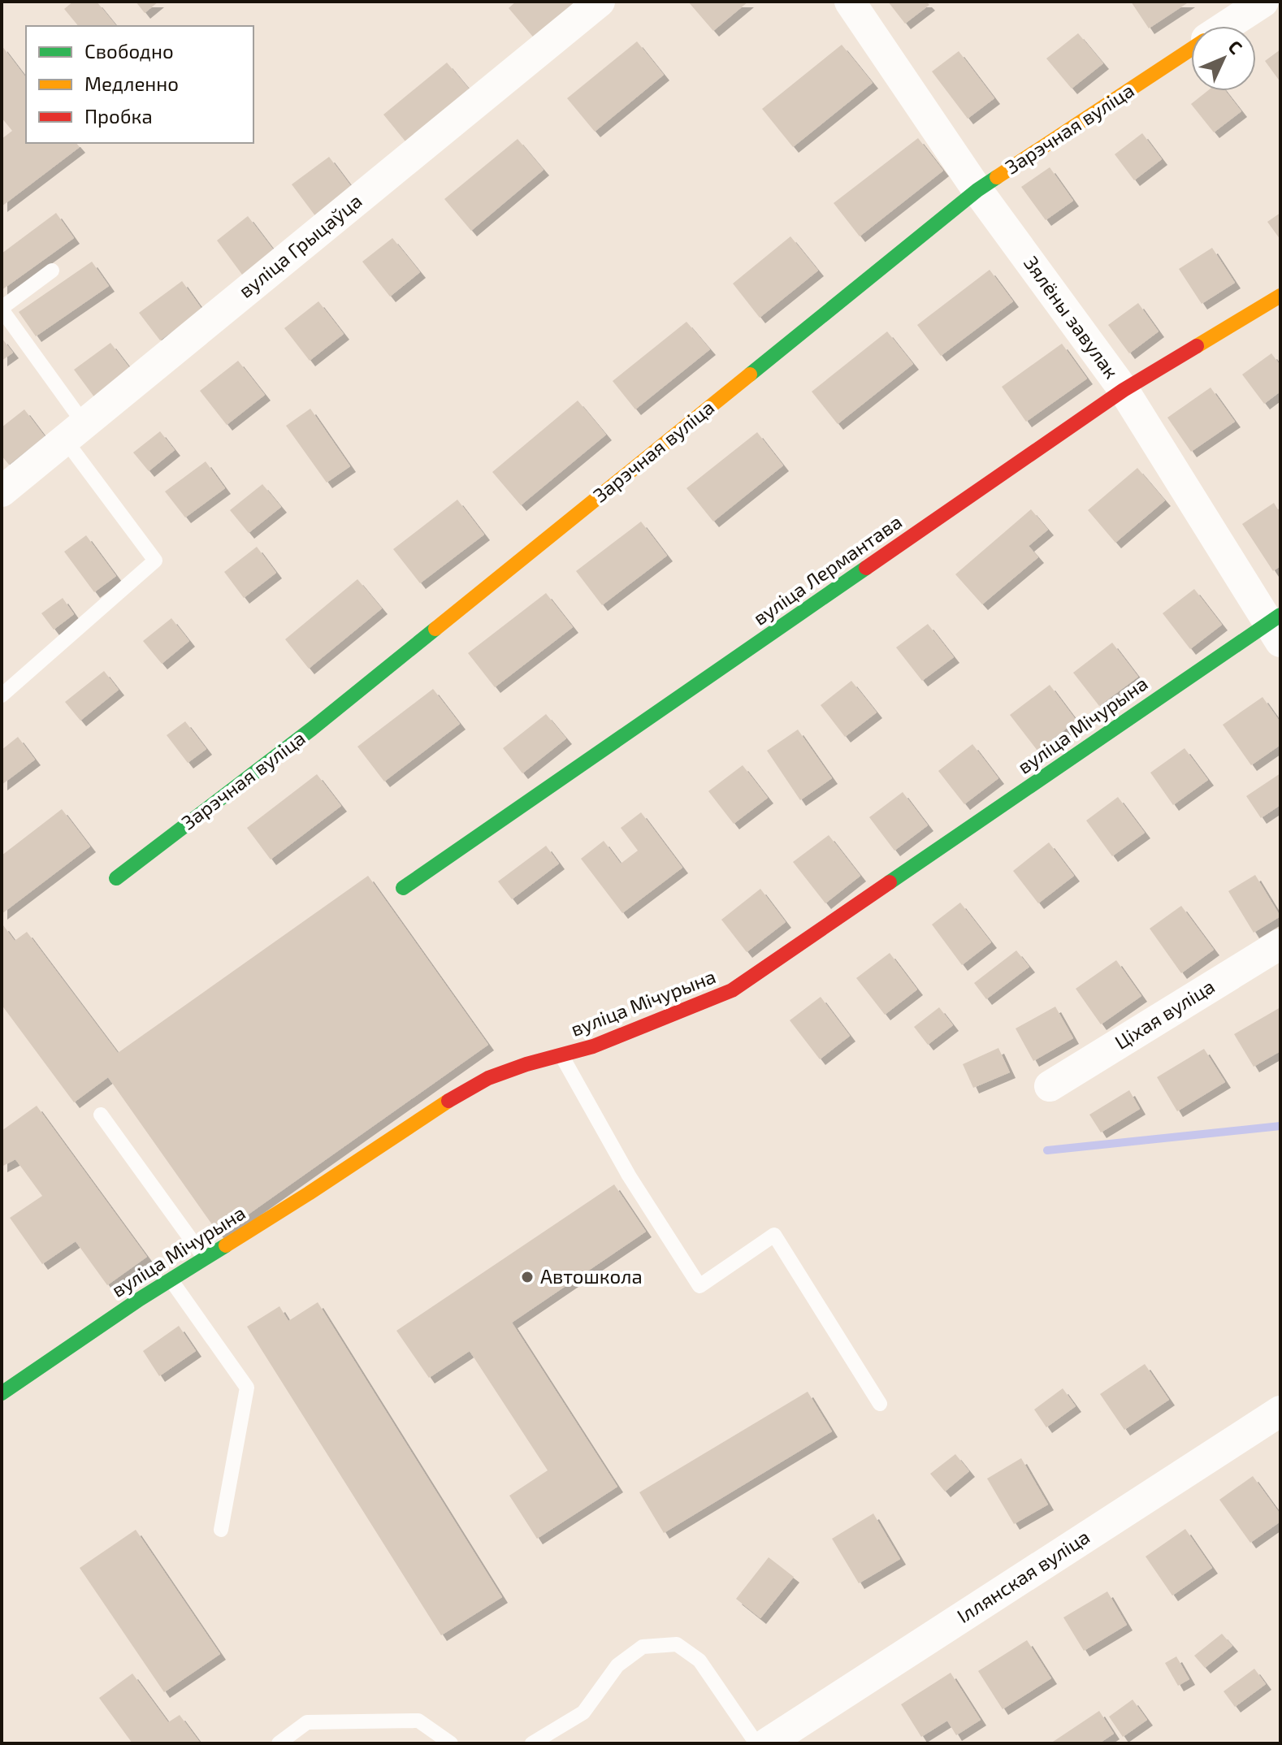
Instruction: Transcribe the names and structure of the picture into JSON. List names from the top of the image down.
{
  "streets": {
    "street": [
      "Зарэчная вуліца",
      "вуліца Грыцаўца",
      "Зялёны завулак",
      "вуліца Лермантава",
      "вуліца Мічурына",
      "Ціхая вуліца",
      "Іллянская вуліца"
    ]
  },
  "crossings": [
    ["Зарэчная вуліца", "Зялёны завулак"],
    ["Зялёны завулак", "вуліца Лермантава"],
    ["Зялёны завулак", "вуліца Мічурына"]
  ],
  "places": ["Автошкола"],
  "legend": ["Свободно", "Медленно", "Пробка"],
  "north": "top right"
}
